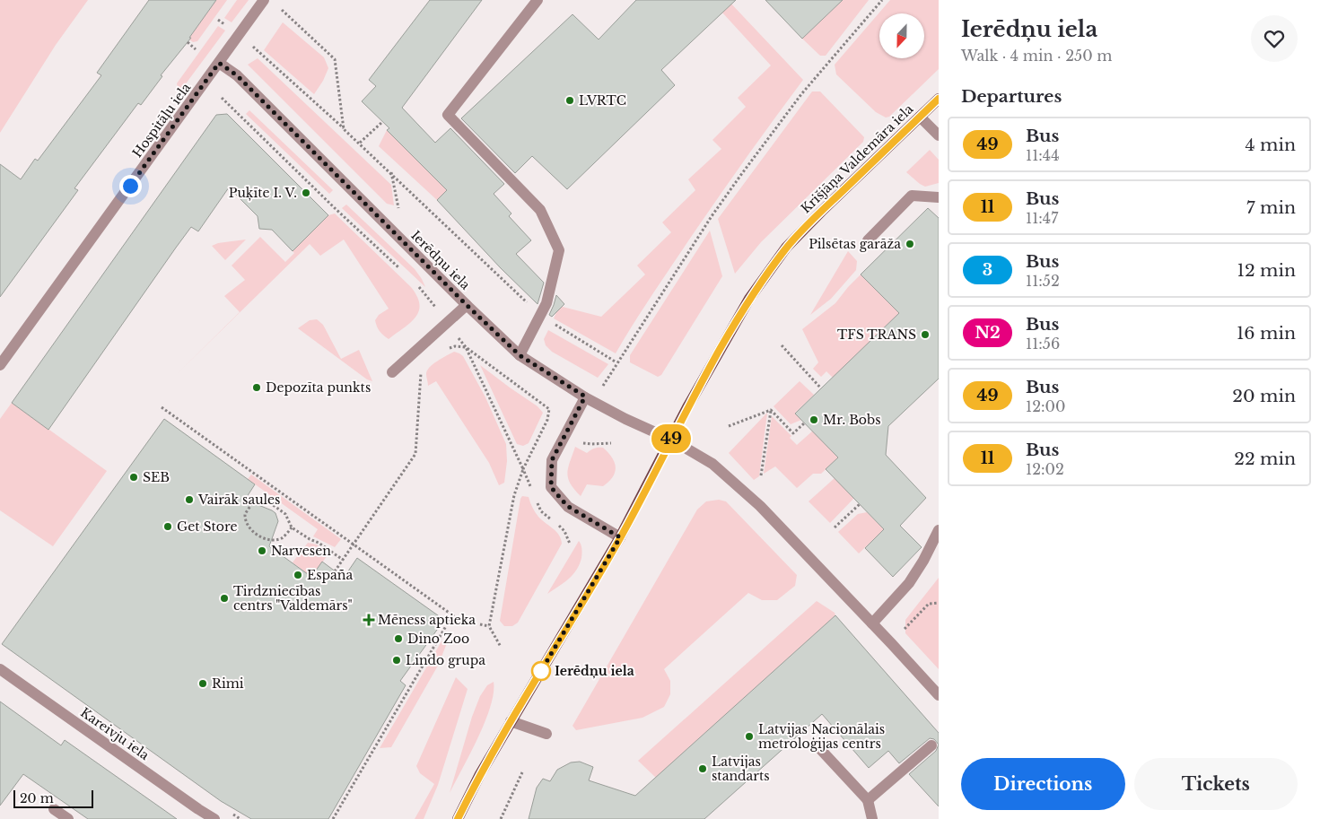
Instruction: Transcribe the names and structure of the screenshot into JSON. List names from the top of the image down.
{
  "streets": {
    "main road": ["Krišjāņa Valdemāra iela"],
    "street": ["Hospitāļu iela", "Ierēdņu iela", "Kareivju iela"]
  },
  "crossings": [
    ["Hospitāļu iela", "Ierēdņu iela"],
    ["Krišjāņa Valdemāra iela", "Ierēdņu iela"]
  ],
  "places": {
    "other": [
      "LVRTC",
      "Puķīte I. V.",
      "Pilsētas garāža",
      "TFS TRANS",
      "Depozīta punkts",
      "Mr. Bobs",
      "SEB",
      "Vairāk saules",
      "Get Store",
      "Narvesen",
      "España",
      "Tirdzniecības centrs \"Valdemārs\"",
      "Dino Zoo",
      "Lindo grupa",
      "Ierēdņu iela",
      "Rimi",
      "Latvijas Nacionālais metroloģijas centrs",
      "Latvijas standarts"
    ],
    "health": ["Mēness aptieka"]
  },
  "lines": ["bus line 49"],
  "scale_bar": "20 m",
  "north": "bottom",
  "page": {
    "on_map": "49",
    "heading": [
      ["Ierēdņu iela", "Walk · 4 min · 250 m"],
      "Departures"
    ],
    "list": [
      {
        "mark": "49",
        "name": "Bus",
        "note": "11:44",
        "value": "4 min"
      },
      {
        "mark": "11",
        "name": "Bus",
        "note": "11:47",
        "value": "7 min"
      },
      {
        "mark": "3",
        "name": "Bus",
        "note": "11:52",
        "value": "12 min"
      },
      {
        "mark": "N2",
        "name": "Bus",
        "note": "11:56",
        "value": "16 min"
      },
      {
        "mark": "49",
        "name": "Bus",
        "note": "12:00",
        "value": "20 min"
      },
      {
        "mark": "11",
        "name": "Bus",
        "note": "12:02",
        "value": "22 min"
      }
    ],
    "buttons": ["Directions", "Tickets"],
    "scale": "20 m"
  }
}
